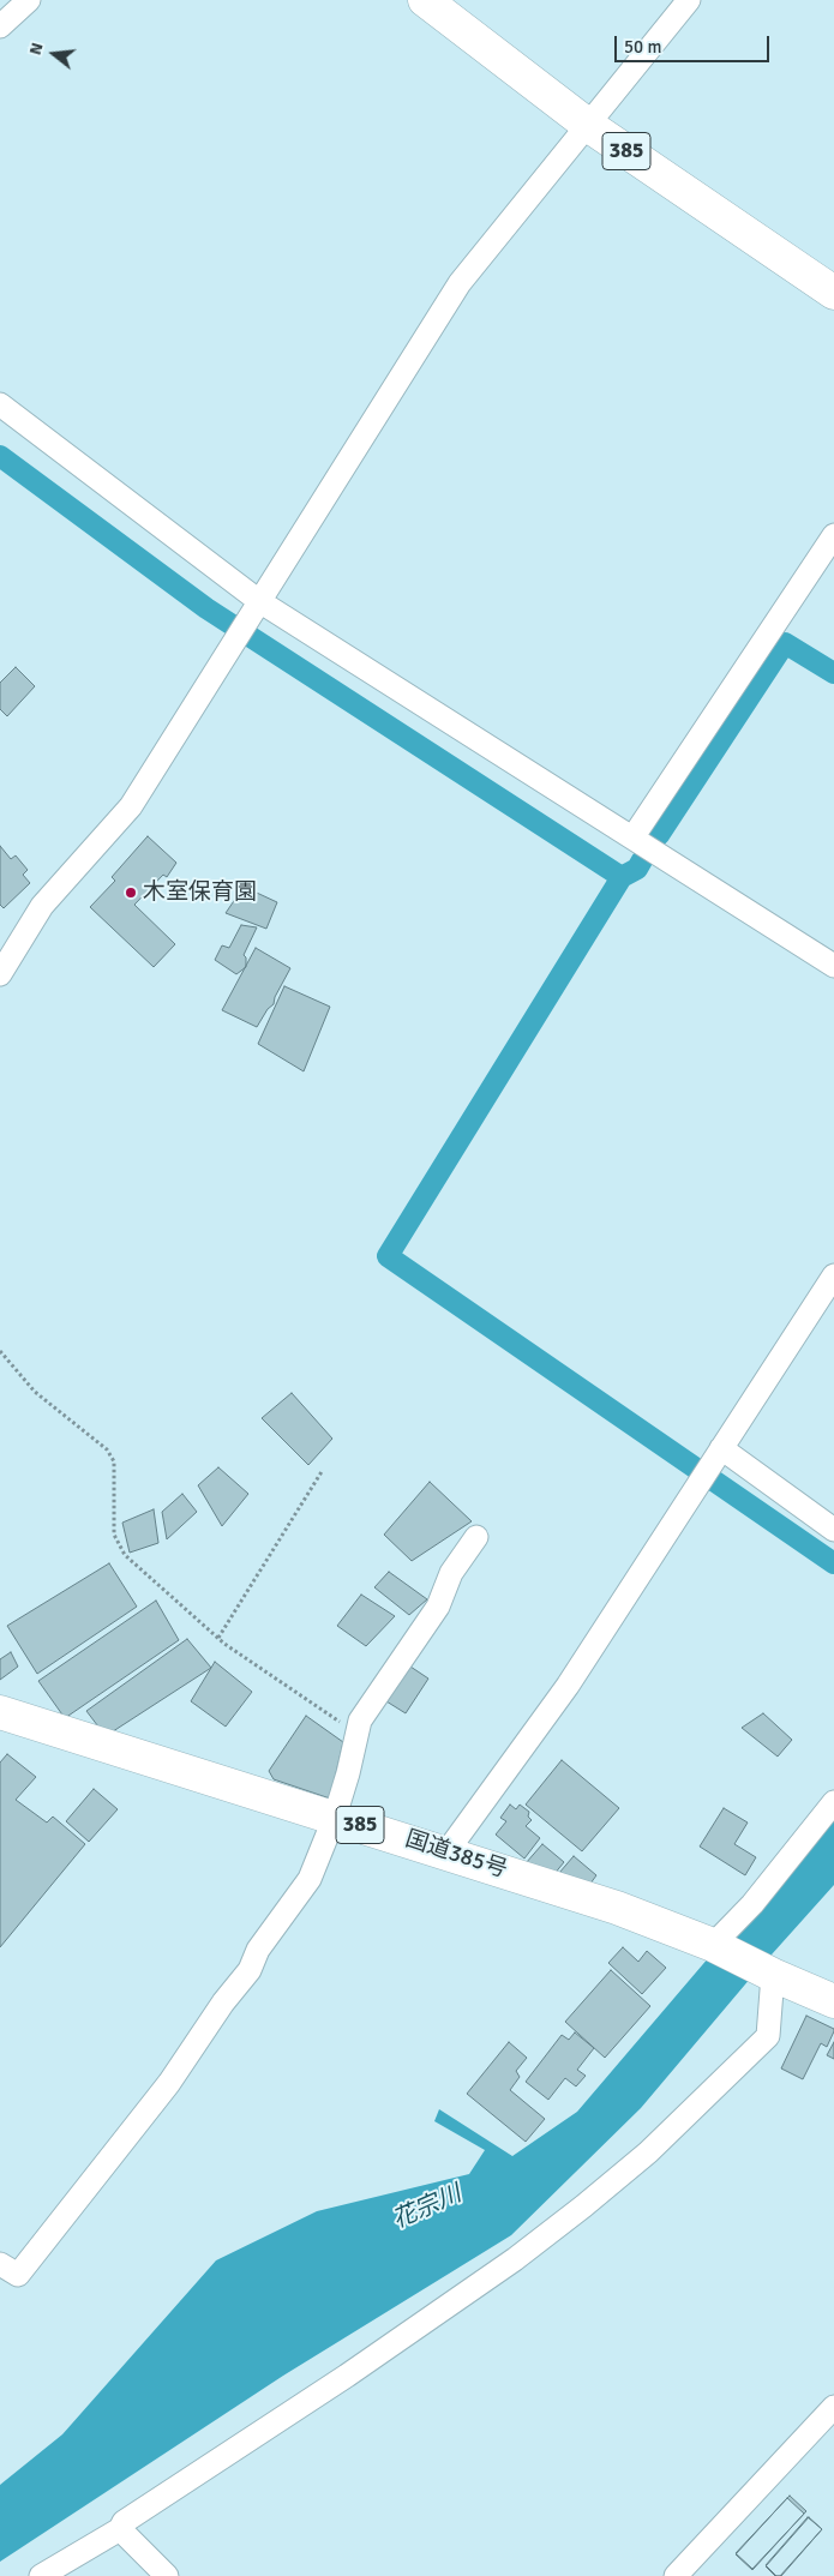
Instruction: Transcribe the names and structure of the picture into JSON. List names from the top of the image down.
{
  "streets": {
    "highway": ["385", "国道385号"]
  },
  "water": ["花宗川"],
  "places": ["木室保育園"],
  "scale_bar": "50 m",
  "north": "left"
}
